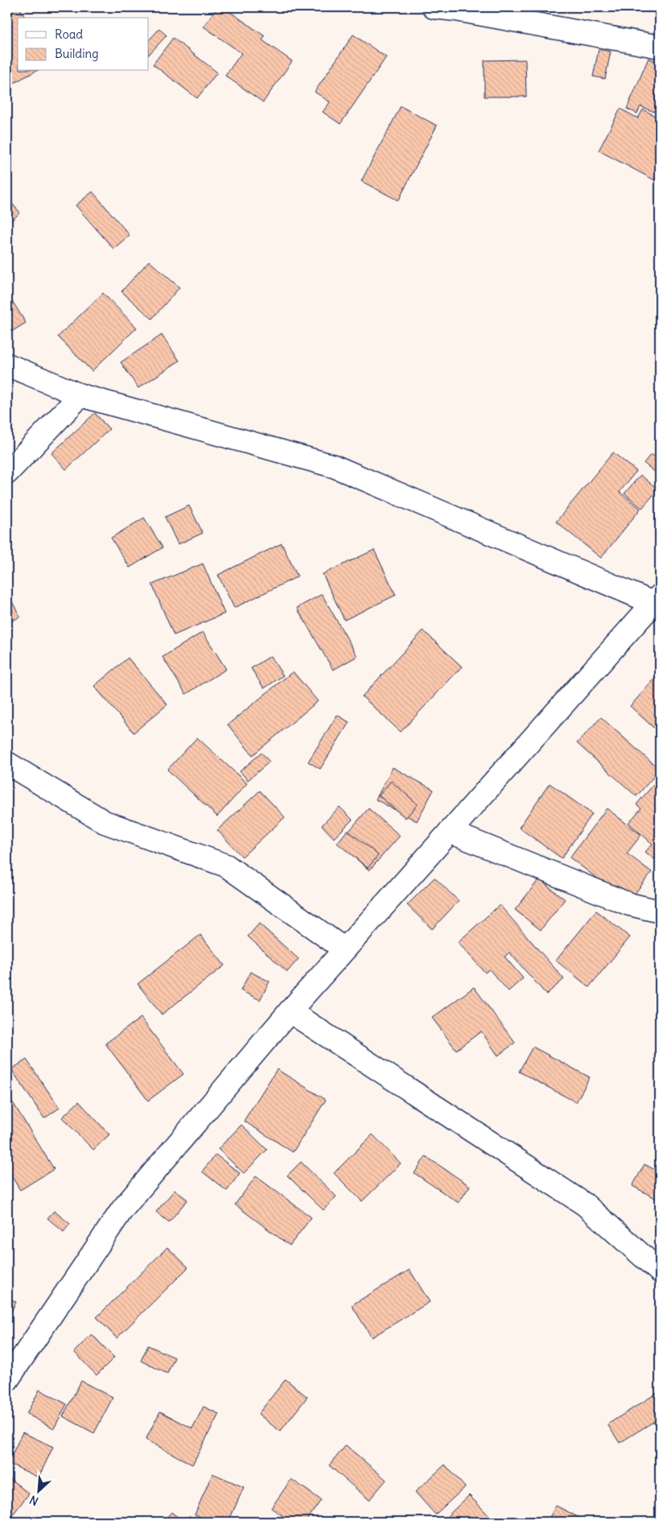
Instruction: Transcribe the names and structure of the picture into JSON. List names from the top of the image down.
{
  "legend": ["Road", "Building"],
  "north": "bottom left"
}
